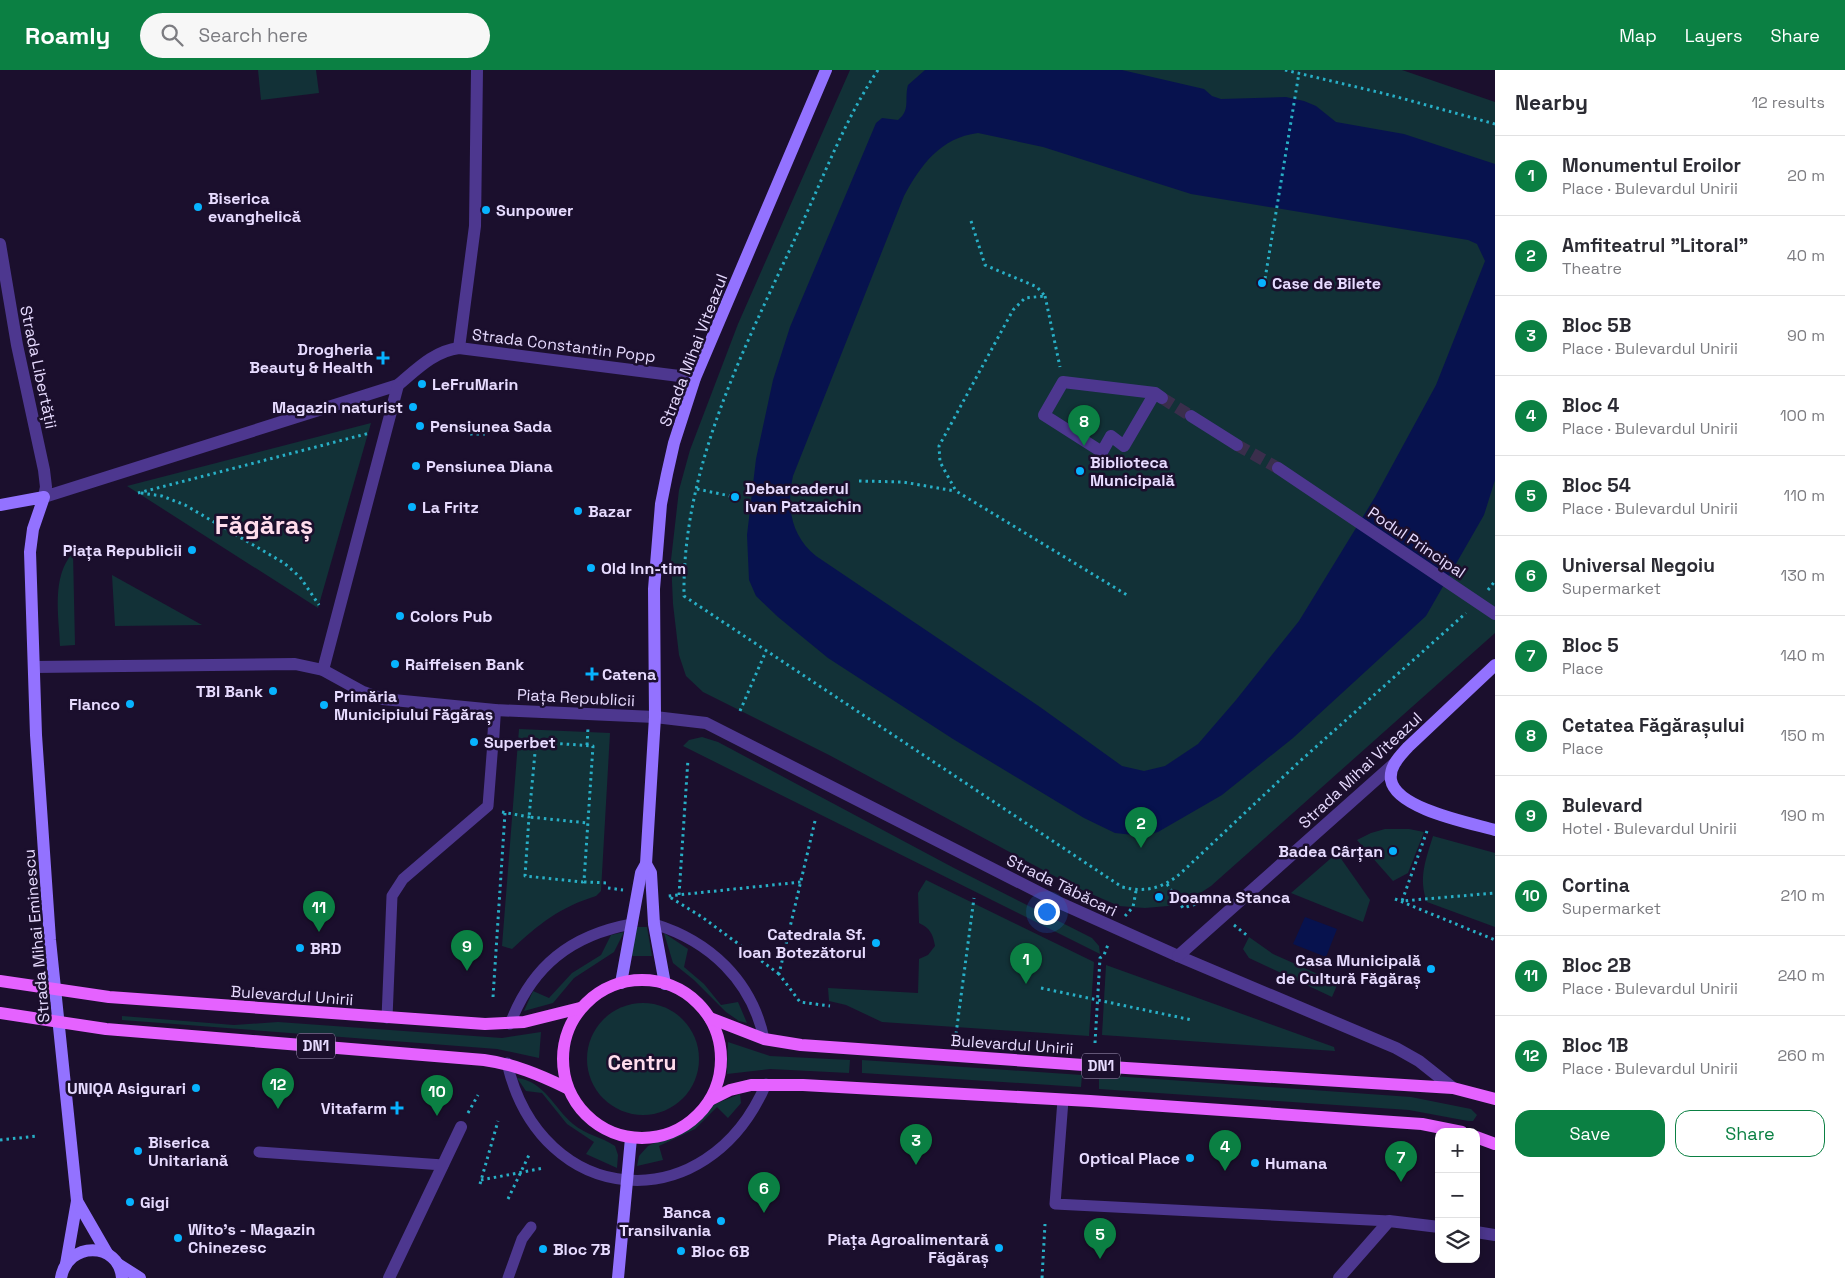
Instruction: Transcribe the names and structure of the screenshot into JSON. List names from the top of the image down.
{
  "streets": {
    "main road": ["Bulevardul Unirii", "DN1"],
    "street": [
      "Strada Constantin Popp",
      "Strada Mihai Viteazul",
      "Strada Libertății",
      "Podul Principal",
      "Piața Republicii",
      "Strada Tăbăcari",
      "Strada Mihai Eminescu"
    ]
  },
  "crossings": [
    ["Strada Constantin Popp", "Strada Mihai Viteazul"],
    ["Strada Mihai Viteazul", "Piața Republicii"],
    ["Strada Mihai Viteazul", "Strada Tăbăcari"],
    ["Piața Republicii", "Strada Tăbăcari"],
    ["Piața Republicii", "Strada Mihai Eminescu"],
    ["Strada Tăbăcari", "Bulevardul Unirii"],
    ["Strada Mihai Eminescu", "Bulevardul Unirii"],
    ["Strada Mihai Eminescu", "DN1"],
    ["Bulevardul Unirii", "DN1"]
  ],
  "districts": ["Făgăraș", "Centru"],
  "places": {
    "other": [
      "Biserica evanghelică",
      "Sunpower",
      "Case de Bilete",
      "LeFruMarin",
      "Magazin naturist",
      "Pensiunea Sada",
      "Pensiunea Diana",
      "Biblioteca Municipală",
      "Debarcaderul Ivan Patzaichin",
      "La Fritz",
      "Bazar",
      "Piața Republicii",
      "Old Inn-tim",
      "Colors Pub",
      "Raiffeisen Bank",
      "TBI Bank",
      "Flanco",
      "Primăria Municipiului Făgăraș",
      "Superbet",
      "Badea Cârțan",
      "Doamna Stanca",
      "Catedrala Sf. Ioan Botezătorul",
      "BRD",
      "Casa Municipală de Cultură Făgăraș",
      "UNIQA Asigurari",
      "Biserica Unitariană",
      "Optical Place",
      "Humana",
      "Gigi",
      "Banca Transilvania",
      "Wito's - Magazin Chinezesc",
      "Piața Agroalimentară Făgăraș",
      "Bloc 7B",
      "Bloc 6B"
    ],
    "health": ["Drogheria Beauty & Health", "Catena", "Vitafarm"]
  },
  "page": {
    "header": "Roamly",
    "search": "Search here",
    "nav": ["Map", "Layers", "Share"],
    "heading": ["Nearby", "12 results"],
    "list": [
      {
        "mark": "1",
        "name": "Monumentul Eroilor",
        "note": "Place · Bulevardul Unirii",
        "value": "20 m"
      },
      {
        "mark": "2",
        "name": "Amfiteatrul \"Litoral\"",
        "note": "Theatre",
        "value": "40 m"
      },
      {
        "mark": "3",
        "name": "Bloc 5B",
        "note": "Place · Bulevardul Unirii",
        "value": "90 m"
      },
      {
        "mark": "4",
        "name": "Bloc 4",
        "note": "Place · Bulevardul Unirii",
        "value": "100 m"
      },
      {
        "mark": "5",
        "name": "Bloc 54",
        "note": "Place · Bulevardul Unirii",
        "value": "110 m"
      },
      {
        "mark": "6",
        "name": "Universal Negoiu",
        "note": "Supermarket",
        "value": "130 m"
      },
      {
        "mark": "7",
        "name": "Bloc 5",
        "note": "Place",
        "value": "140 m"
      },
      {
        "mark": "8",
        "name": "Cetatea Făgărașului",
        "note": "Place",
        "value": "150 m"
      },
      {
        "mark": "9",
        "name": "Bulevard",
        "note": "Hotel · Bulevardul Unirii",
        "value": "190 m"
      },
      {
        "mark": "10",
        "name": "Cortina",
        "note": "Supermarket",
        "value": "210 m"
      },
      {
        "mark": "11",
        "name": "Bloc 2B",
        "note": "Place · Bulevardul Unirii",
        "value": "240 m"
      },
      {
        "mark": "12",
        "name": "Bloc 1B",
        "note": "Place · Bulevardul Unirii",
        "value": "260 m"
      }
    ],
    "pins": [
      "8",
      "2",
      "11",
      "9",
      "1",
      "12",
      "10",
      "3",
      "4",
      "7",
      "6",
      "5"
    ],
    "buttons": ["Save", "Share"],
    "map_buttons": ["+", "−"]
  }
}
